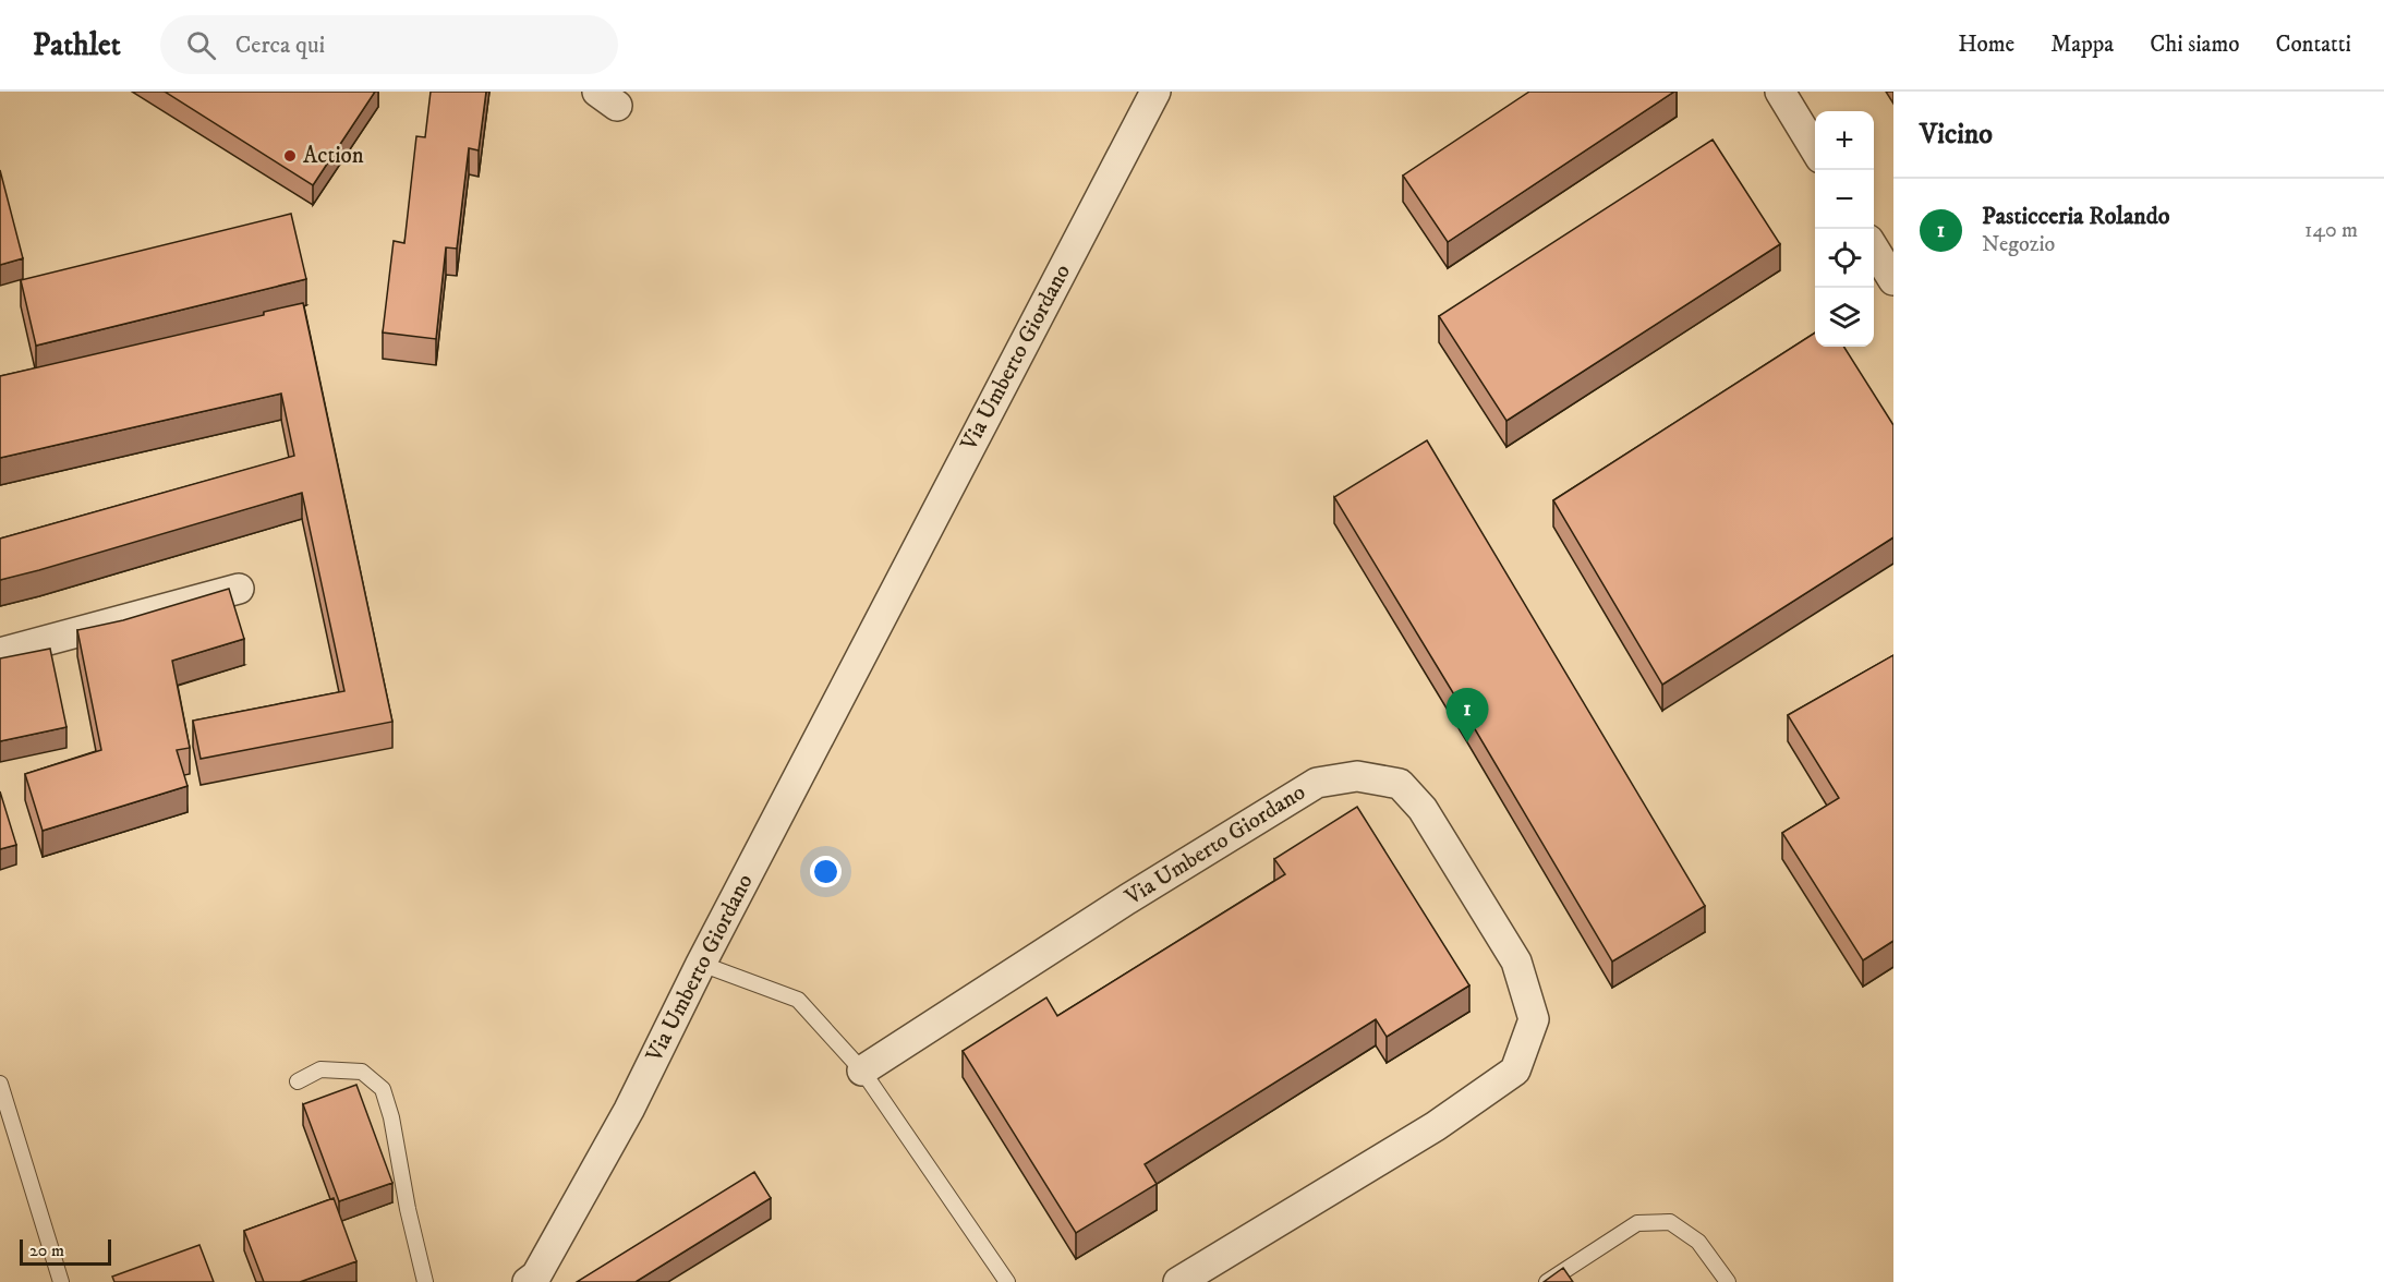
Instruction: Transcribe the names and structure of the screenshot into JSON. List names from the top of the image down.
{
  "streets": {
    "street": ["Via Umberto Giordano"]
  },
  "places": ["Action"],
  "scale_bar": "20 m",
  "page": {
    "header": "Pathlet",
    "search": "Cerca qui",
    "nav": [
      "Home",
      "Mappa",
      "Chi siamo",
      "Contatti"
    ],
    "heading": "Vicino",
    "map_buttons": ["+", "−"],
    "list": [
      {
        "mark": "1",
        "name": "Pasticceria Rolando",
        "note": "Negozio",
        "value": "140 m"
      }
    ],
    "pins": "1",
    "scale": "20 m"
  }
}
